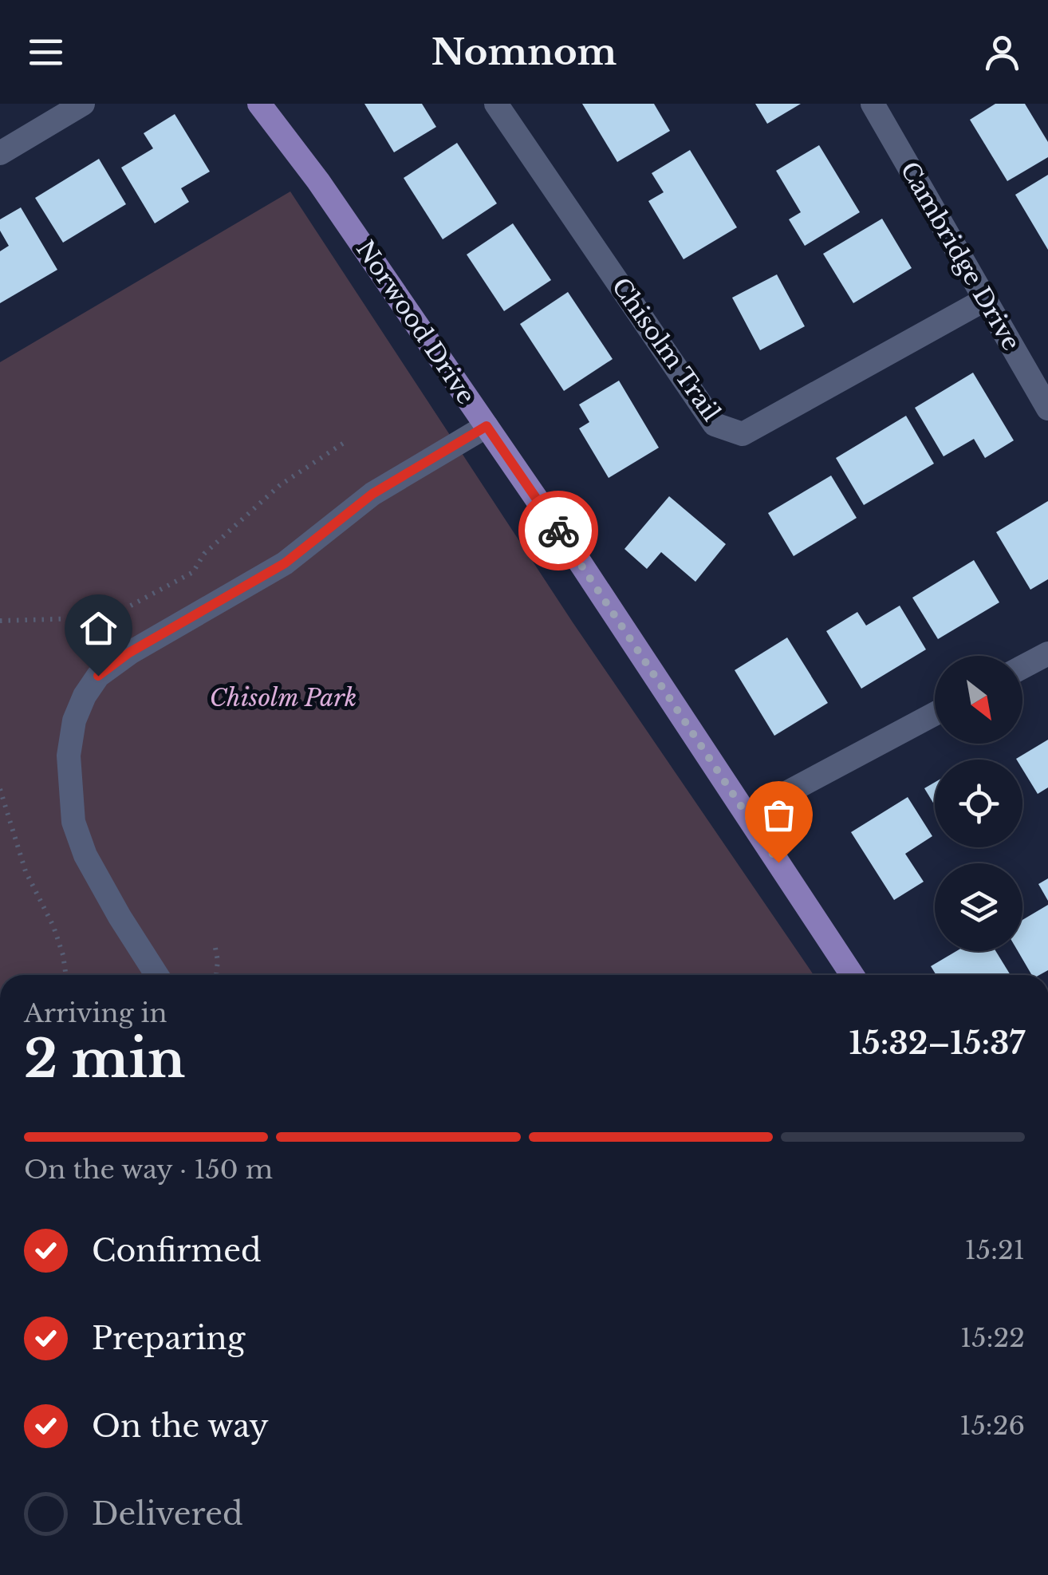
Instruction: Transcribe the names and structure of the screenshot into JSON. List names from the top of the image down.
{
  "streets": {
    "main road": ["Norwood Drive"],
    "street": ["Cambridge Drive", "Chisolm Trail"]
  },
  "crossings": [
    ["Cambridge Drive", "Chisolm Trail"]
  ],
  "parks": ["Chisolm Park"],
  "north": "bottom right",
  "page": {
    "header": "Nomnom",
    "heading": ["2 min", "Arriving in", "15:32–15:37"],
    "bar": "On the way · 150 m",
    "list": [
      ["Confirmed", "15:21"],
      ["Preparing", "15:22"],
      ["On the way", "15:26"],
      "Delivered"
    ]
  }
}
